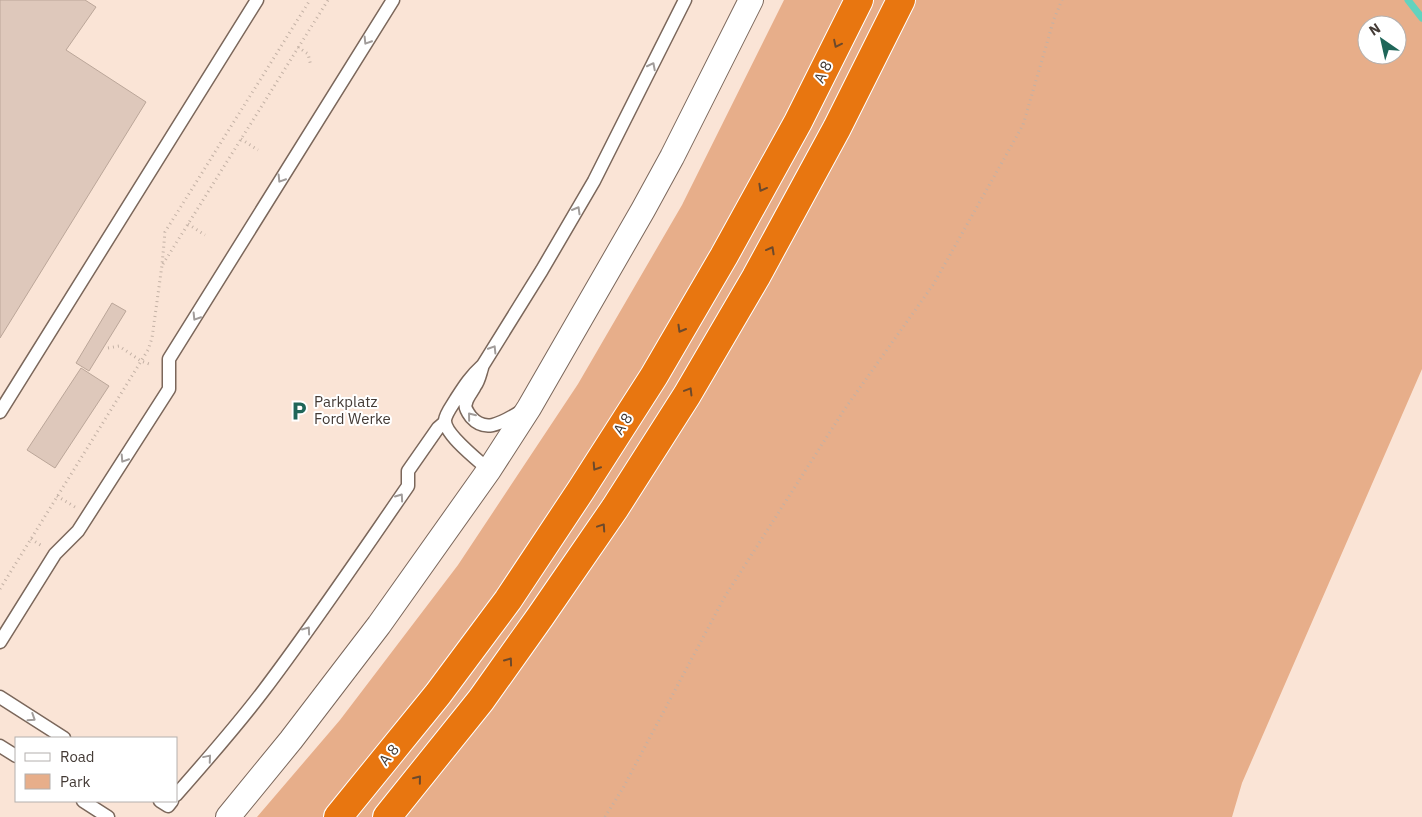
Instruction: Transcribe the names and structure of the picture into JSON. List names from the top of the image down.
{
  "streets": {
    "highway": ["A 8"]
  },
  "places": {
    "parking": ["Parkplatz Ford Werke"]
  },
  "legend": ["Road", "Park"],
  "north": "top left"
}
